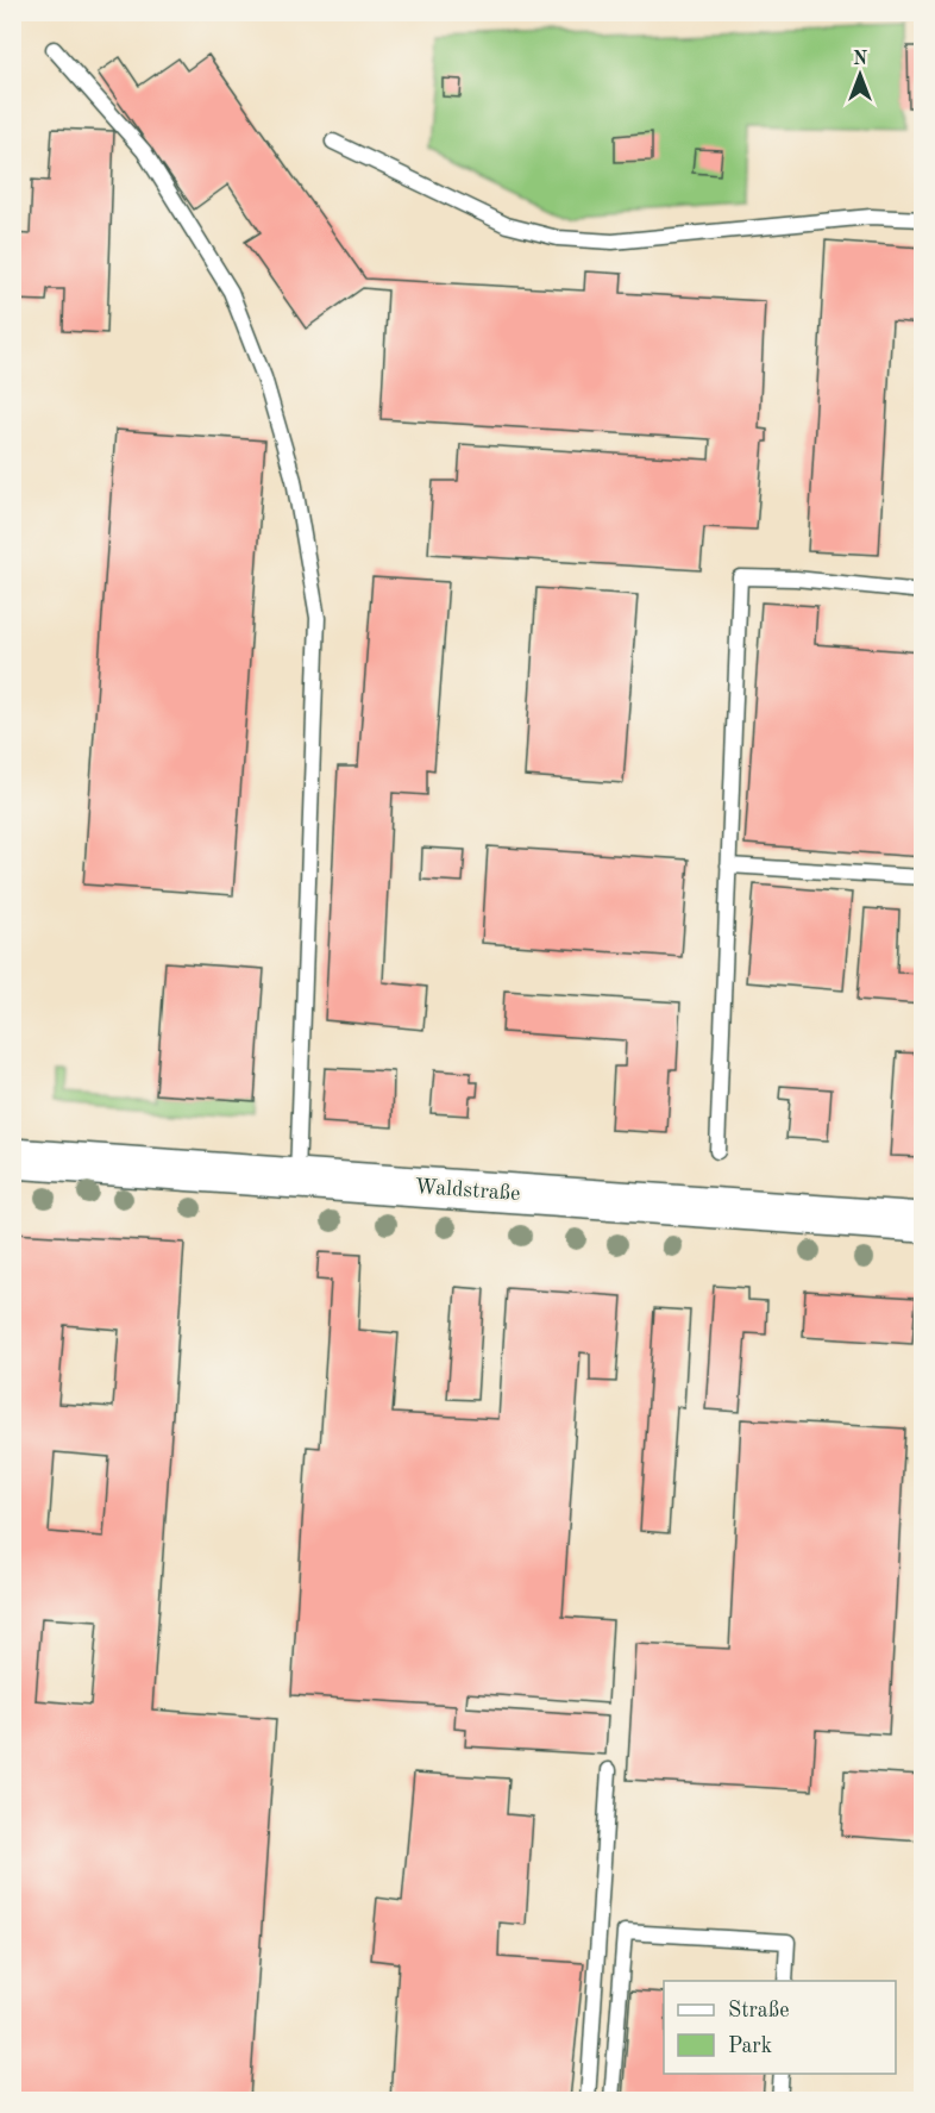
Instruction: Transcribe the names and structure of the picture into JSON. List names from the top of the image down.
{
  "streets": {
    "main road": ["Waldstraße"]
  },
  "legend": ["Straße", "Park"],
  "north": "top"
}
